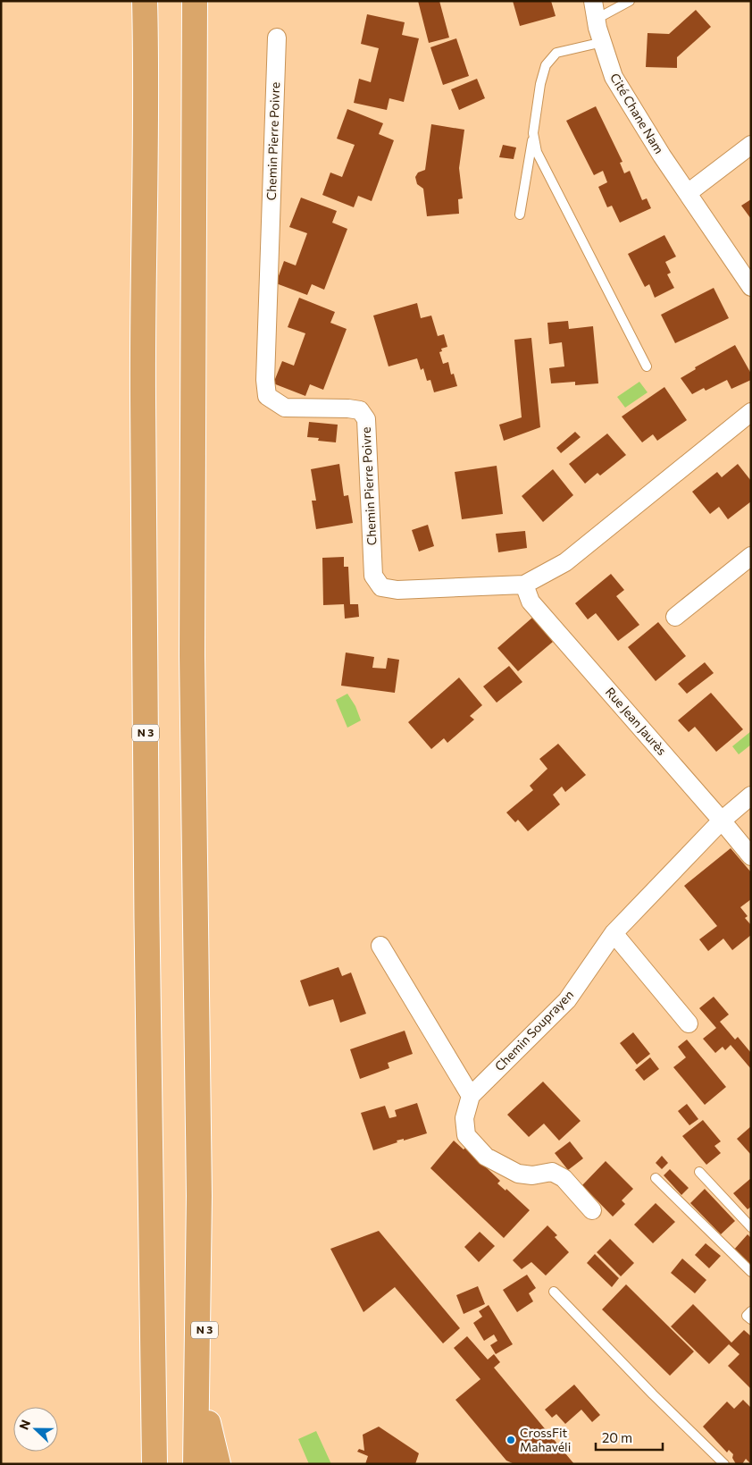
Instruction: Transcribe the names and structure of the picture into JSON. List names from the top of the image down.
{
  "streets": {
    "highway": ["N 3"],
    "street": [
      "Cité Chane Nam",
      "Chemin Pierre Poivre",
      "Rue Jean Jaurès",
      "Chemin Souprayen"
    ]
  },
  "crossings": [
    ["Chemin Pierre Poivre", "Rue Jean Jaurès"],
    ["Rue Jean Jaurès", "Chemin Souprayen"]
  ],
  "places": ["CrossFit Mahavéli"],
  "scale_bar": "20 m",
  "north": "left"
}
